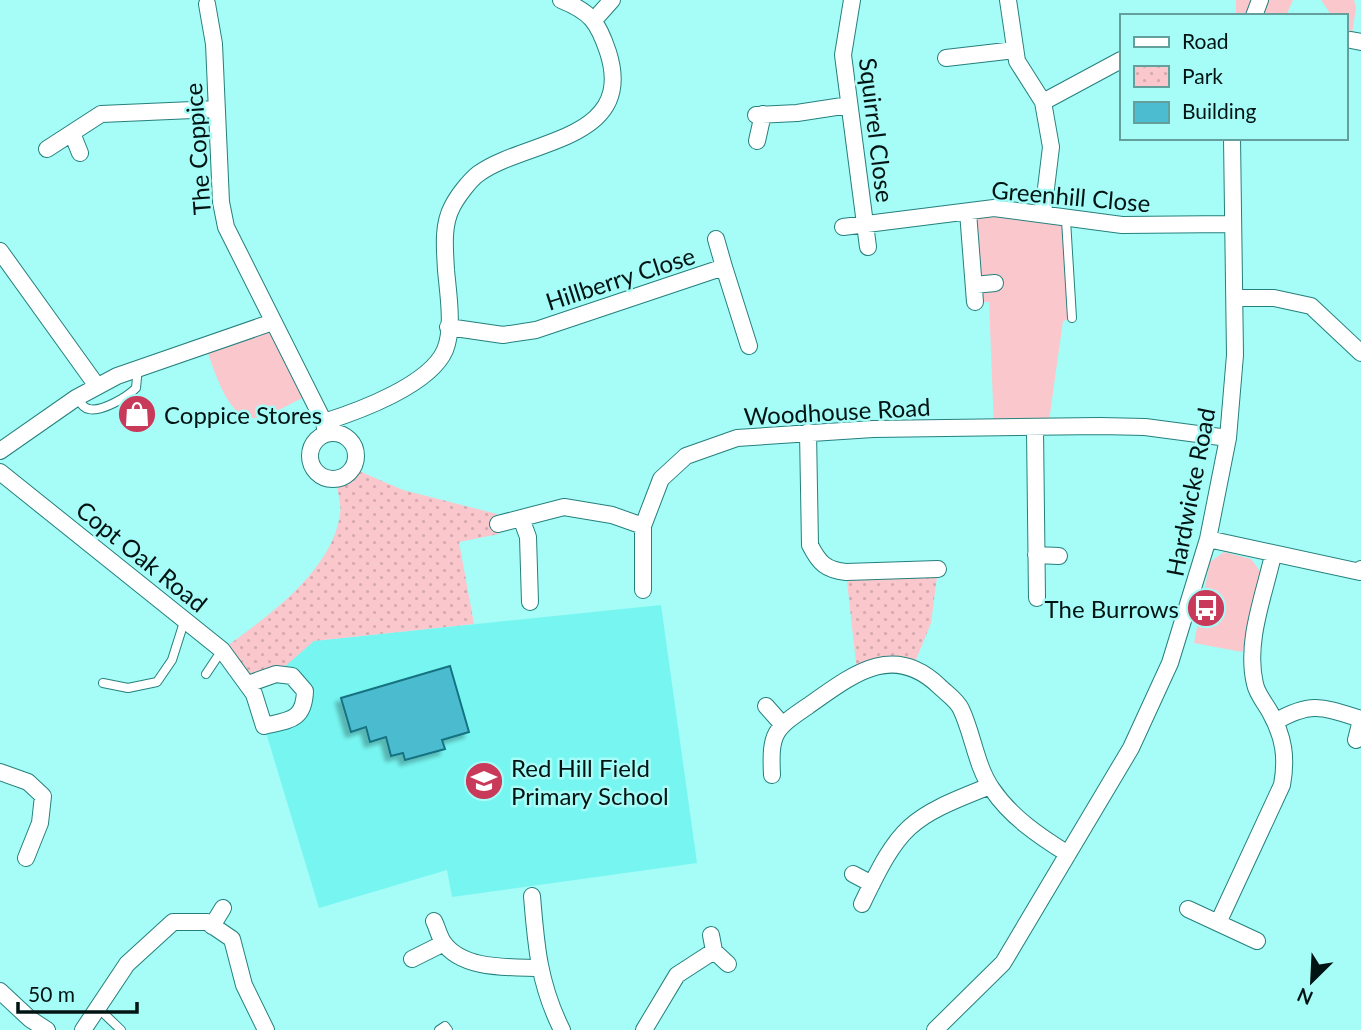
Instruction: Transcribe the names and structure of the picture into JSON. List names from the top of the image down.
{
  "streets": {
    "street": [
      "Squirrel Close",
      "The Coppice",
      "Greenhill Close",
      "Hillberry Close",
      "Woodhouse Road",
      "Hardwicke Road",
      "Copt Oak Road"
    ]
  },
  "crossings": [
    ["Squirrel Close", "Greenhill Close"],
    ["The Coppice", "Hillberry Close"],
    ["Greenhill Close", "Hardwicke Road"],
    ["Woodhouse Road", "Hardwicke Road"]
  ],
  "places": {
    "shop": ["Coppice Stores"],
    "bus stop": ["The Burrows"],
    "school or university": ["Red Hill Field Primary School"]
  },
  "legend": ["Road", "Park", "Building"],
  "scale_bar": "50 m",
  "north": "bottom left"
}
